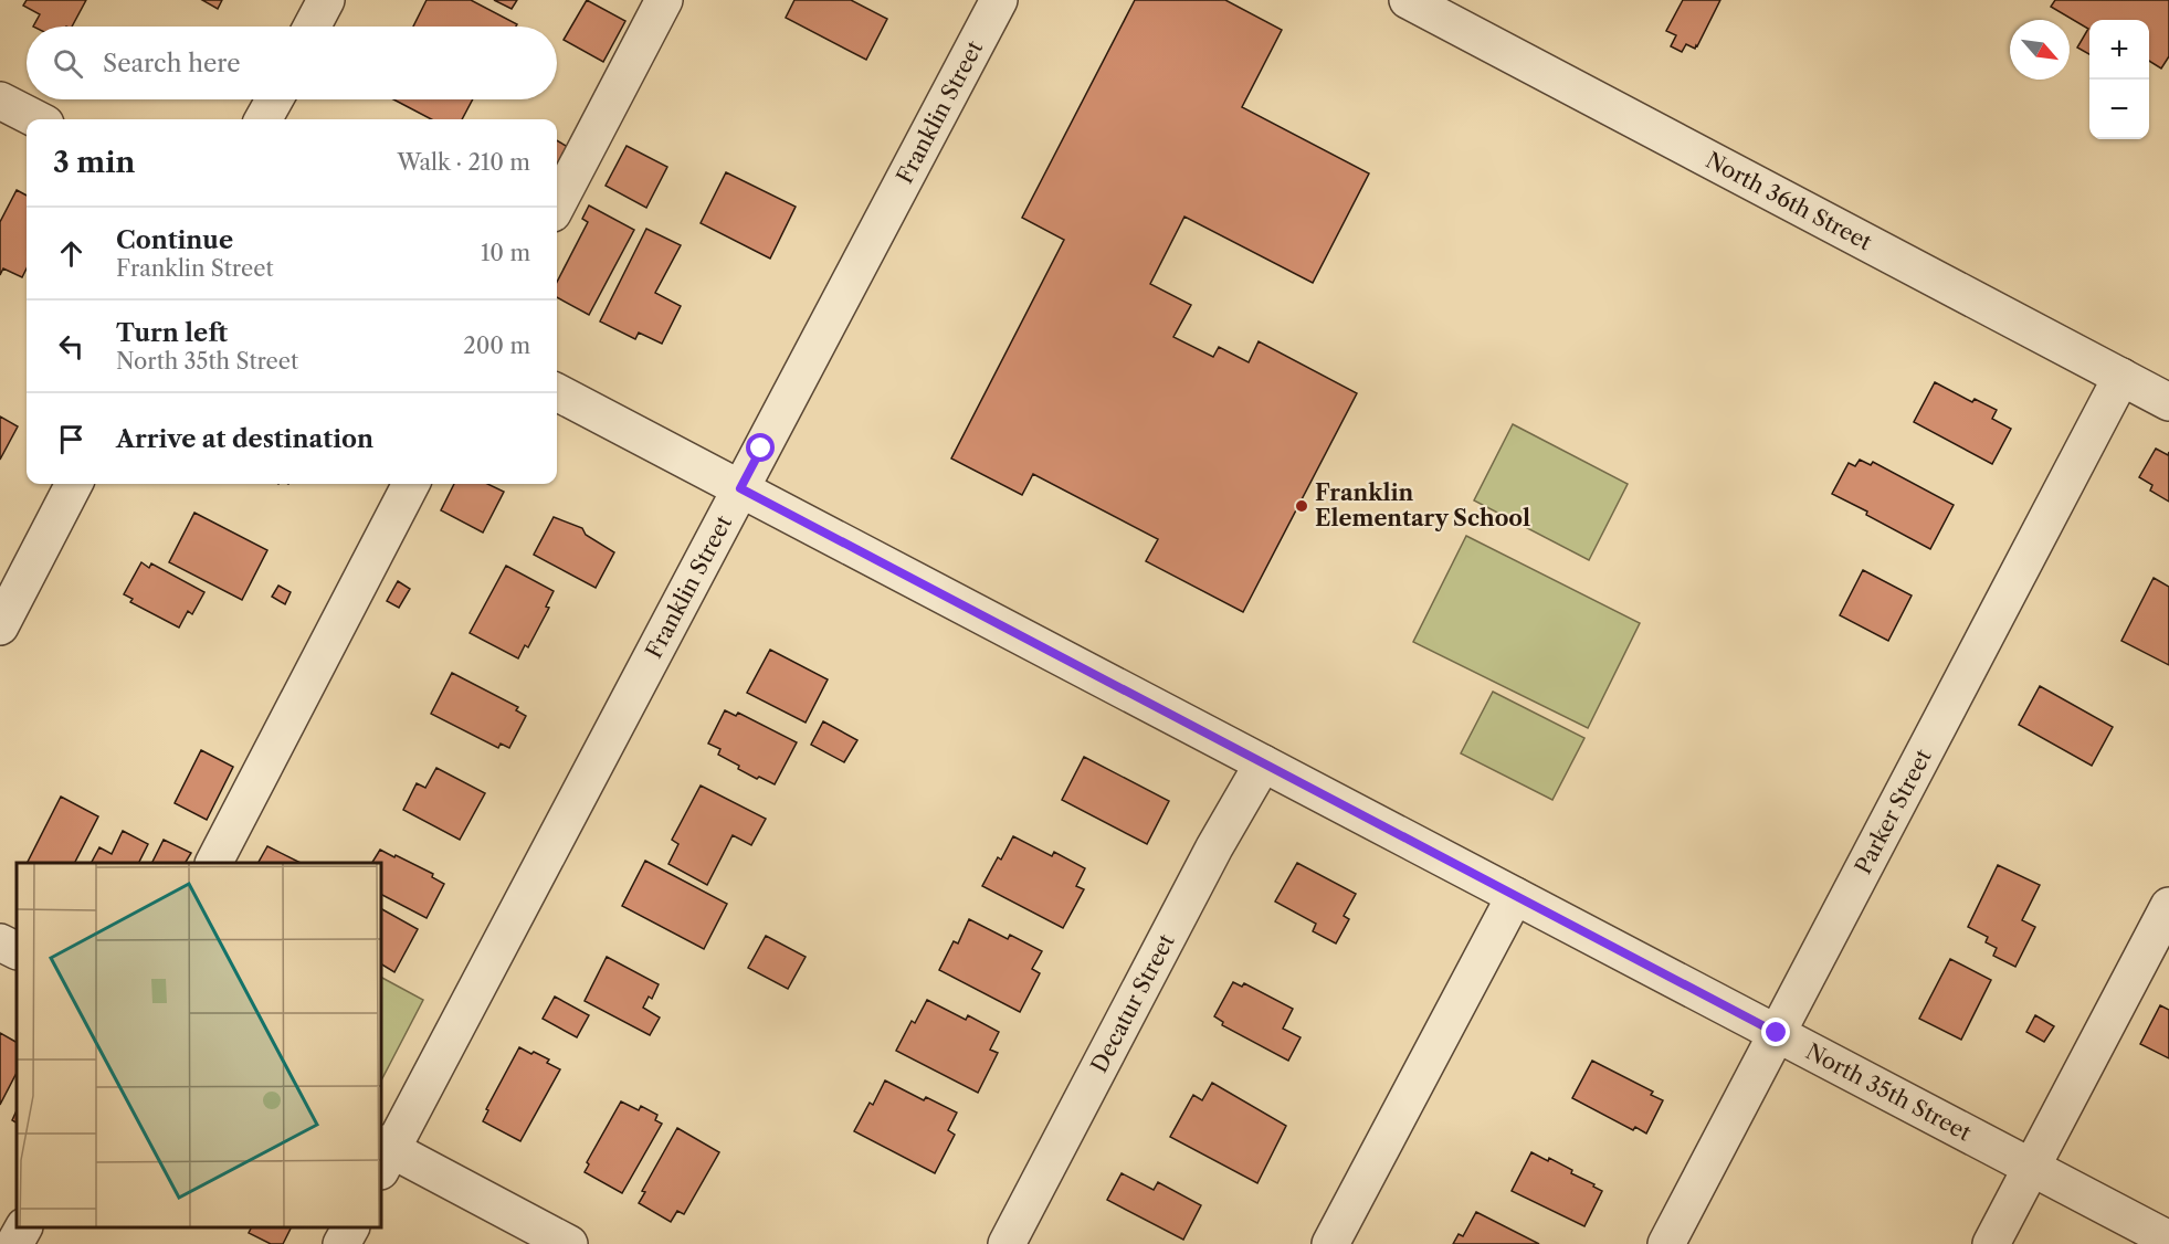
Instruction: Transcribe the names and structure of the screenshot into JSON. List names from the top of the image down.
{
  "streets": {
    "street": [
      "Franklin Street",
      "North 36th Street",
      "Parker Street",
      "Decatur Street",
      "North 35th Street"
    ]
  },
  "crossings": [
    ["Franklin Street", "North 35th Street"],
    ["North 36th Street", "Parker Street"],
    ["Parker Street", "North 35th Street"],
    ["Decatur Street", "North 35th Street"]
  ],
  "places": ["Franklin Elementary School"],
  "north": "bottom right",
  "page": {
    "map_buttons": ["+", "−"],
    "search": "Search here",
    "heading": ["3 min", "Walk · 210 m"],
    "list": [
      ["Continue", "Franklin Street", "10 m"],
      ["Turn left", "North 35th Street", "200 m"],
      "Arrive at destination"
    ]
  }
}
